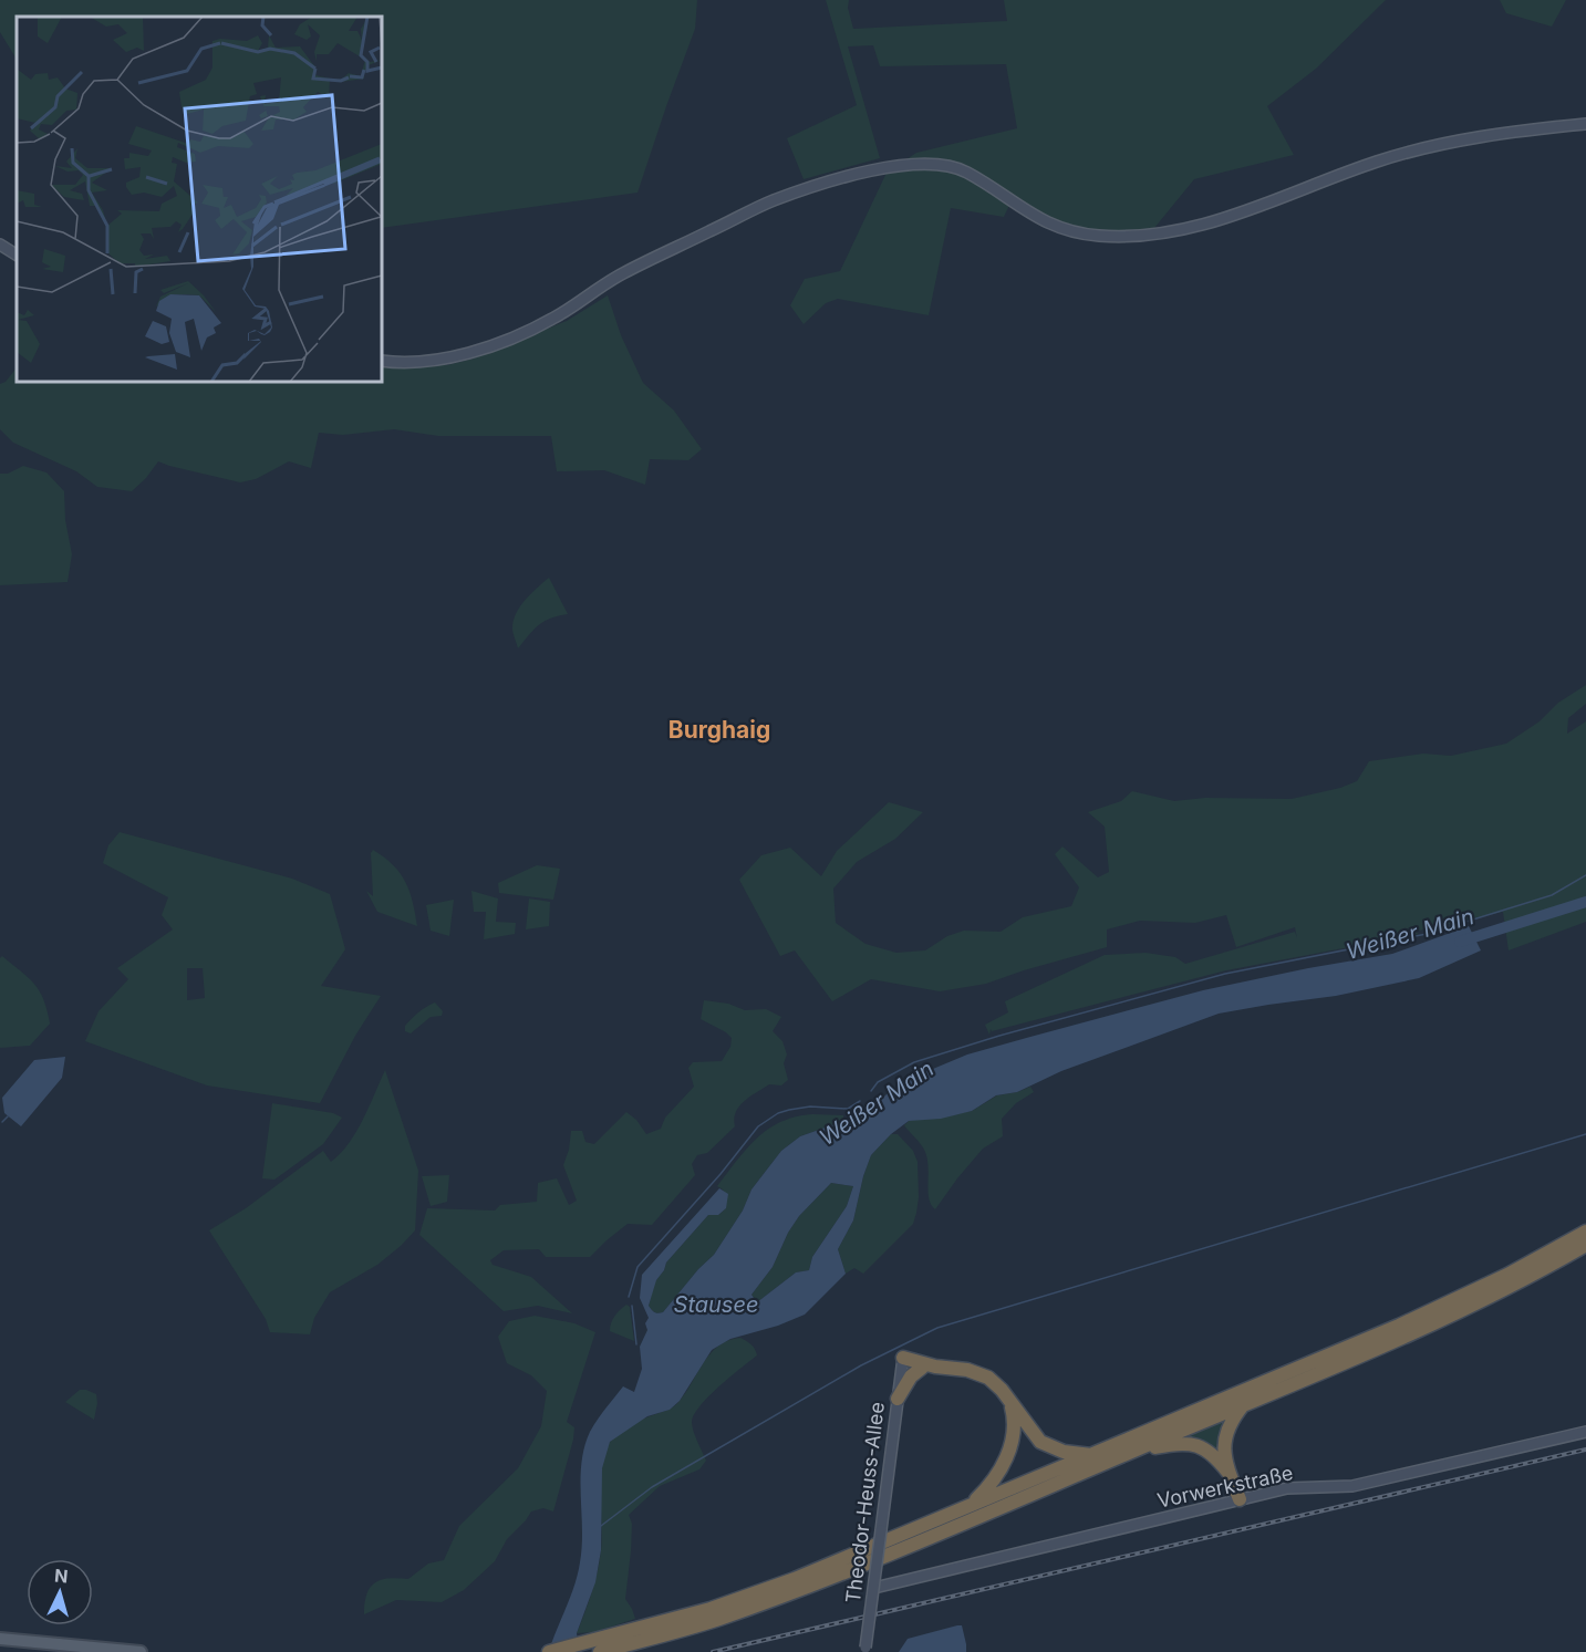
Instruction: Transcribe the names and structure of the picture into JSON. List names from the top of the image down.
{
  "streets": {
    "street": ["Vorwerkstraße", "Theodor-Heuss-Allee"]
  },
  "crossings": [
    ["Vorwerkstraße", "Theodor-Heuss-Allee"]
  ],
  "districts": ["Burghaig"],
  "water": ["Weißer Main", "Stausee"],
  "north": "top"
}
